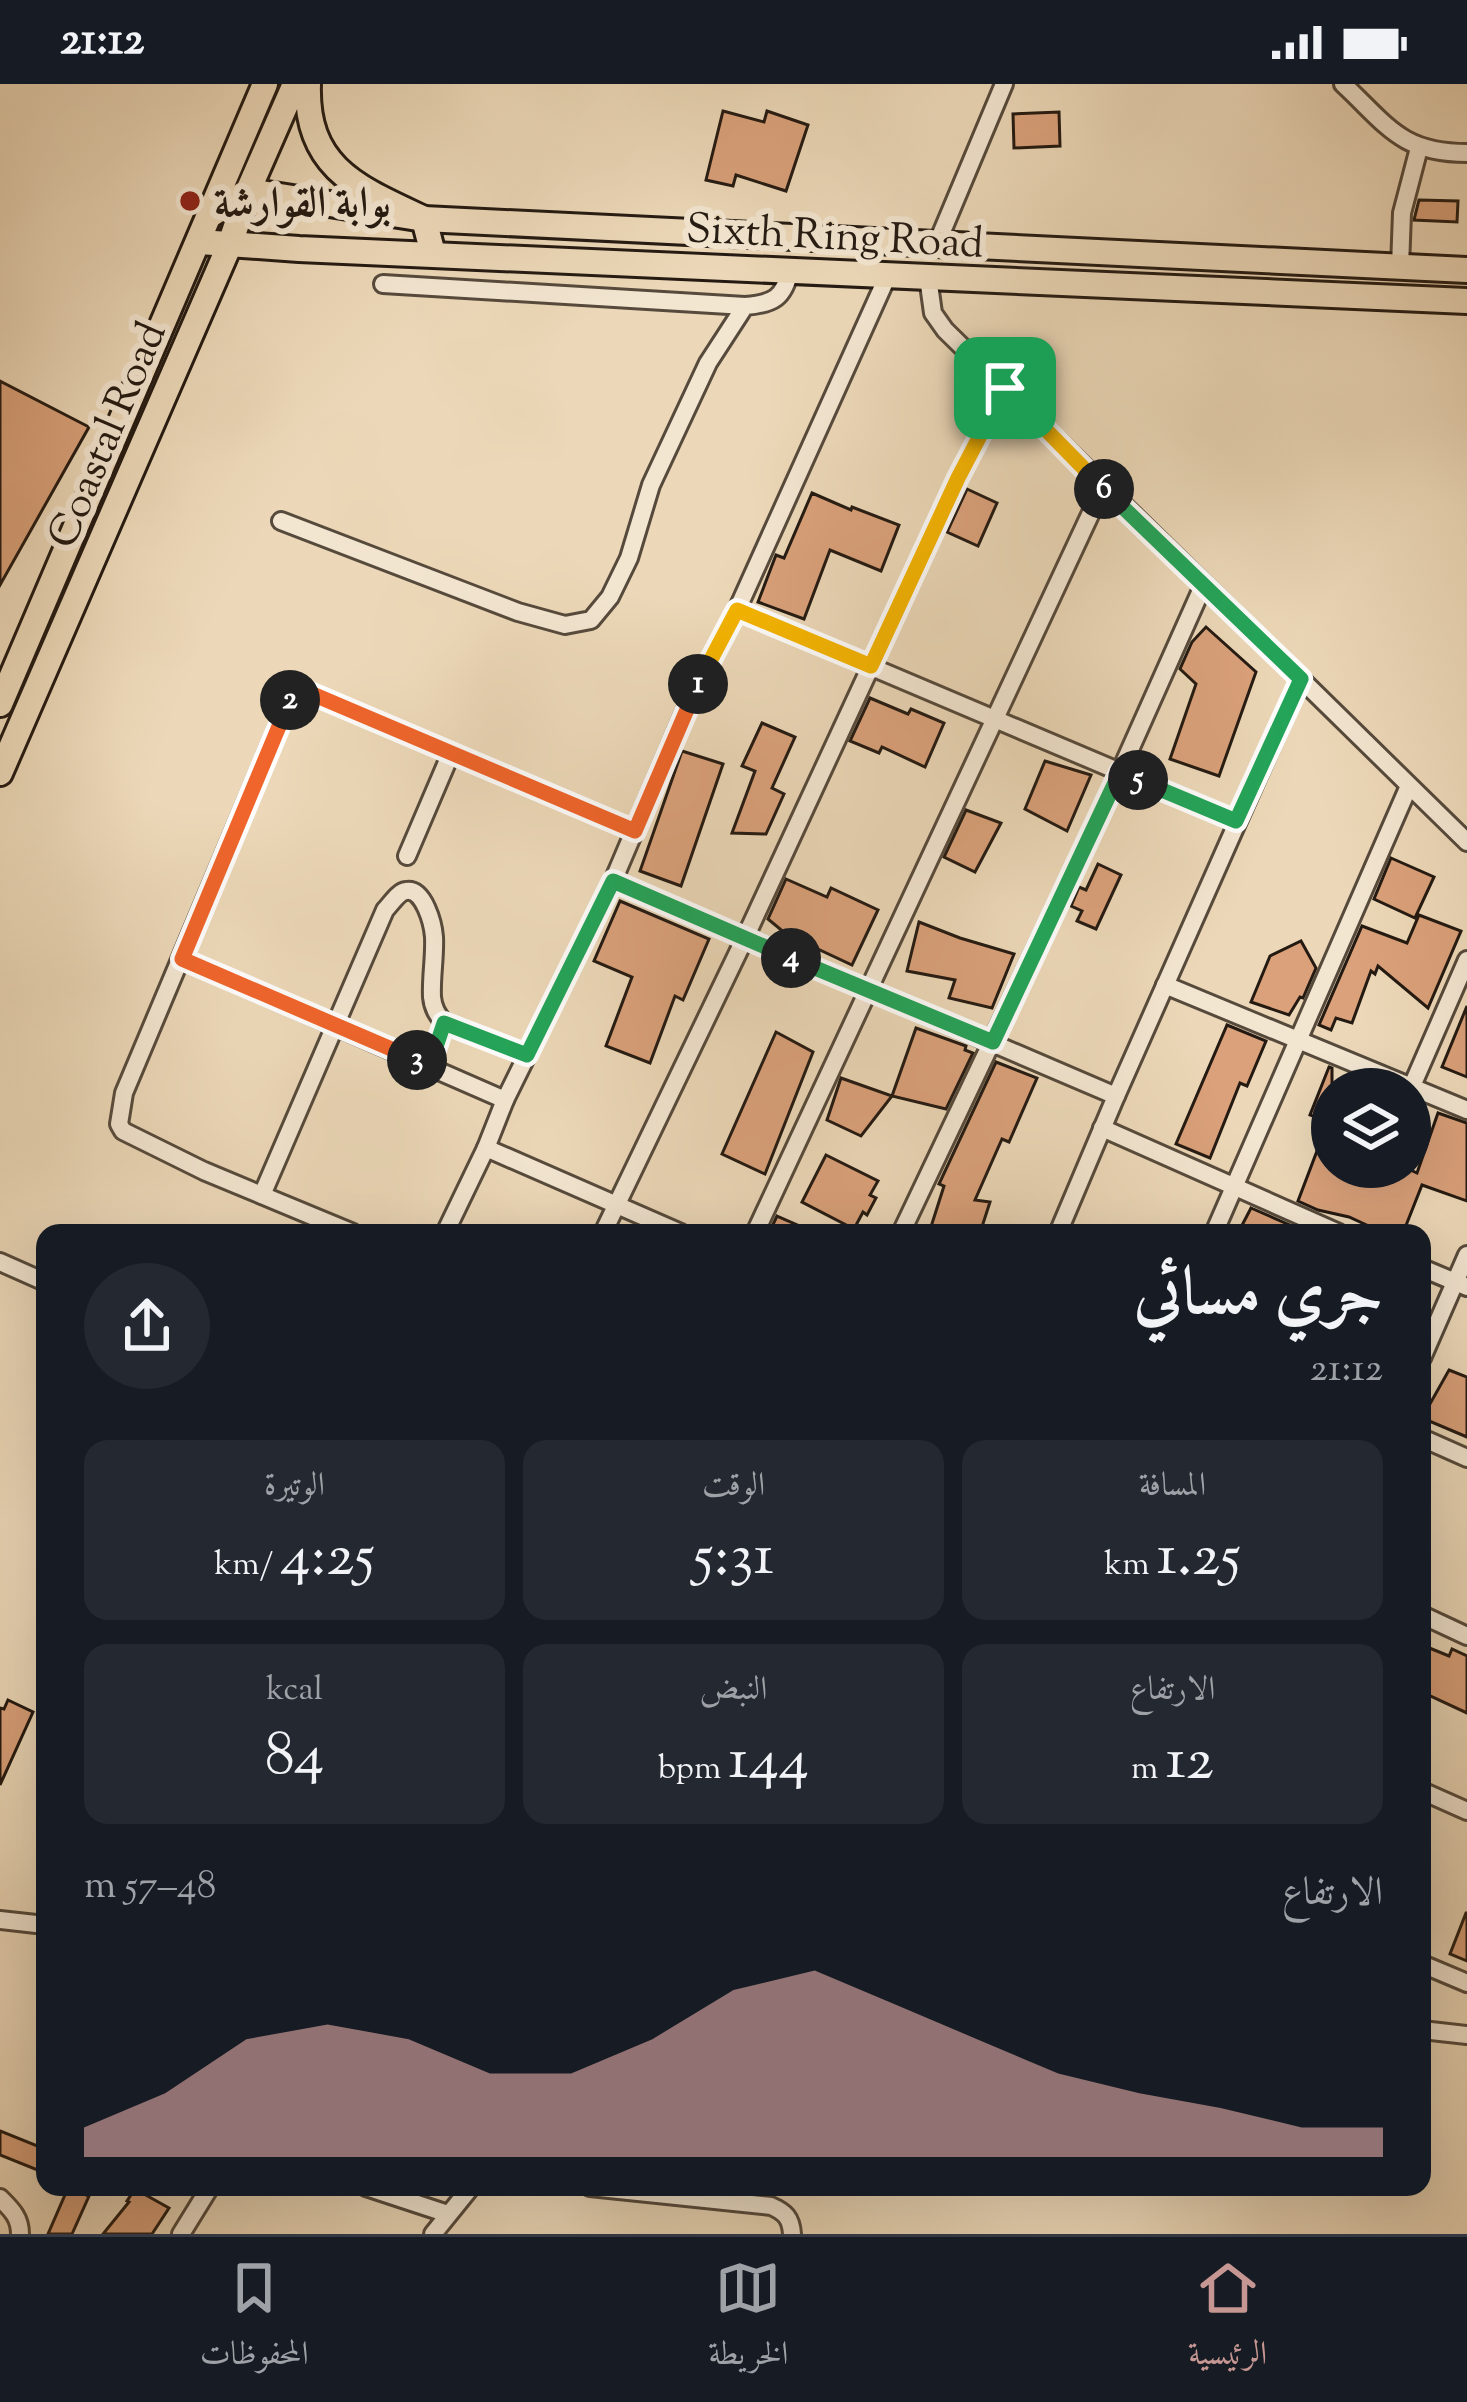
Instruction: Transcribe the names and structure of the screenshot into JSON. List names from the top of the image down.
{
  "streets": {
    "highway": ["Sixth Ring Road", "Coastal Road"]
  },
  "crossings": [
    ["Sixth Ring Road", "Coastal Road"]
  ],
  "places": ["بوابة القوارشة"],
  "page": {
    "status": "21:12",
    "pins": [
      "6",
      "1",
      "2",
      "5",
      "4",
      "3"
    ],
    "heading": ["جري مسائي", "21:12"],
    "stats": [
      ["المسافة", "1.25 km"],
      ["الوقت", "5:31"],
      ["الوتيرة", "4:25 /km"],
      ["الارتفاع", "12 m"],
      ["النبض", "144 bpm"],
      ["kcal", "84"]
    ],
    "chart": ["الارتفاع", "48–57 m"],
    "tabs": ["الرئيسية", "الخريطة", "المحفوظات"]
  }
}
